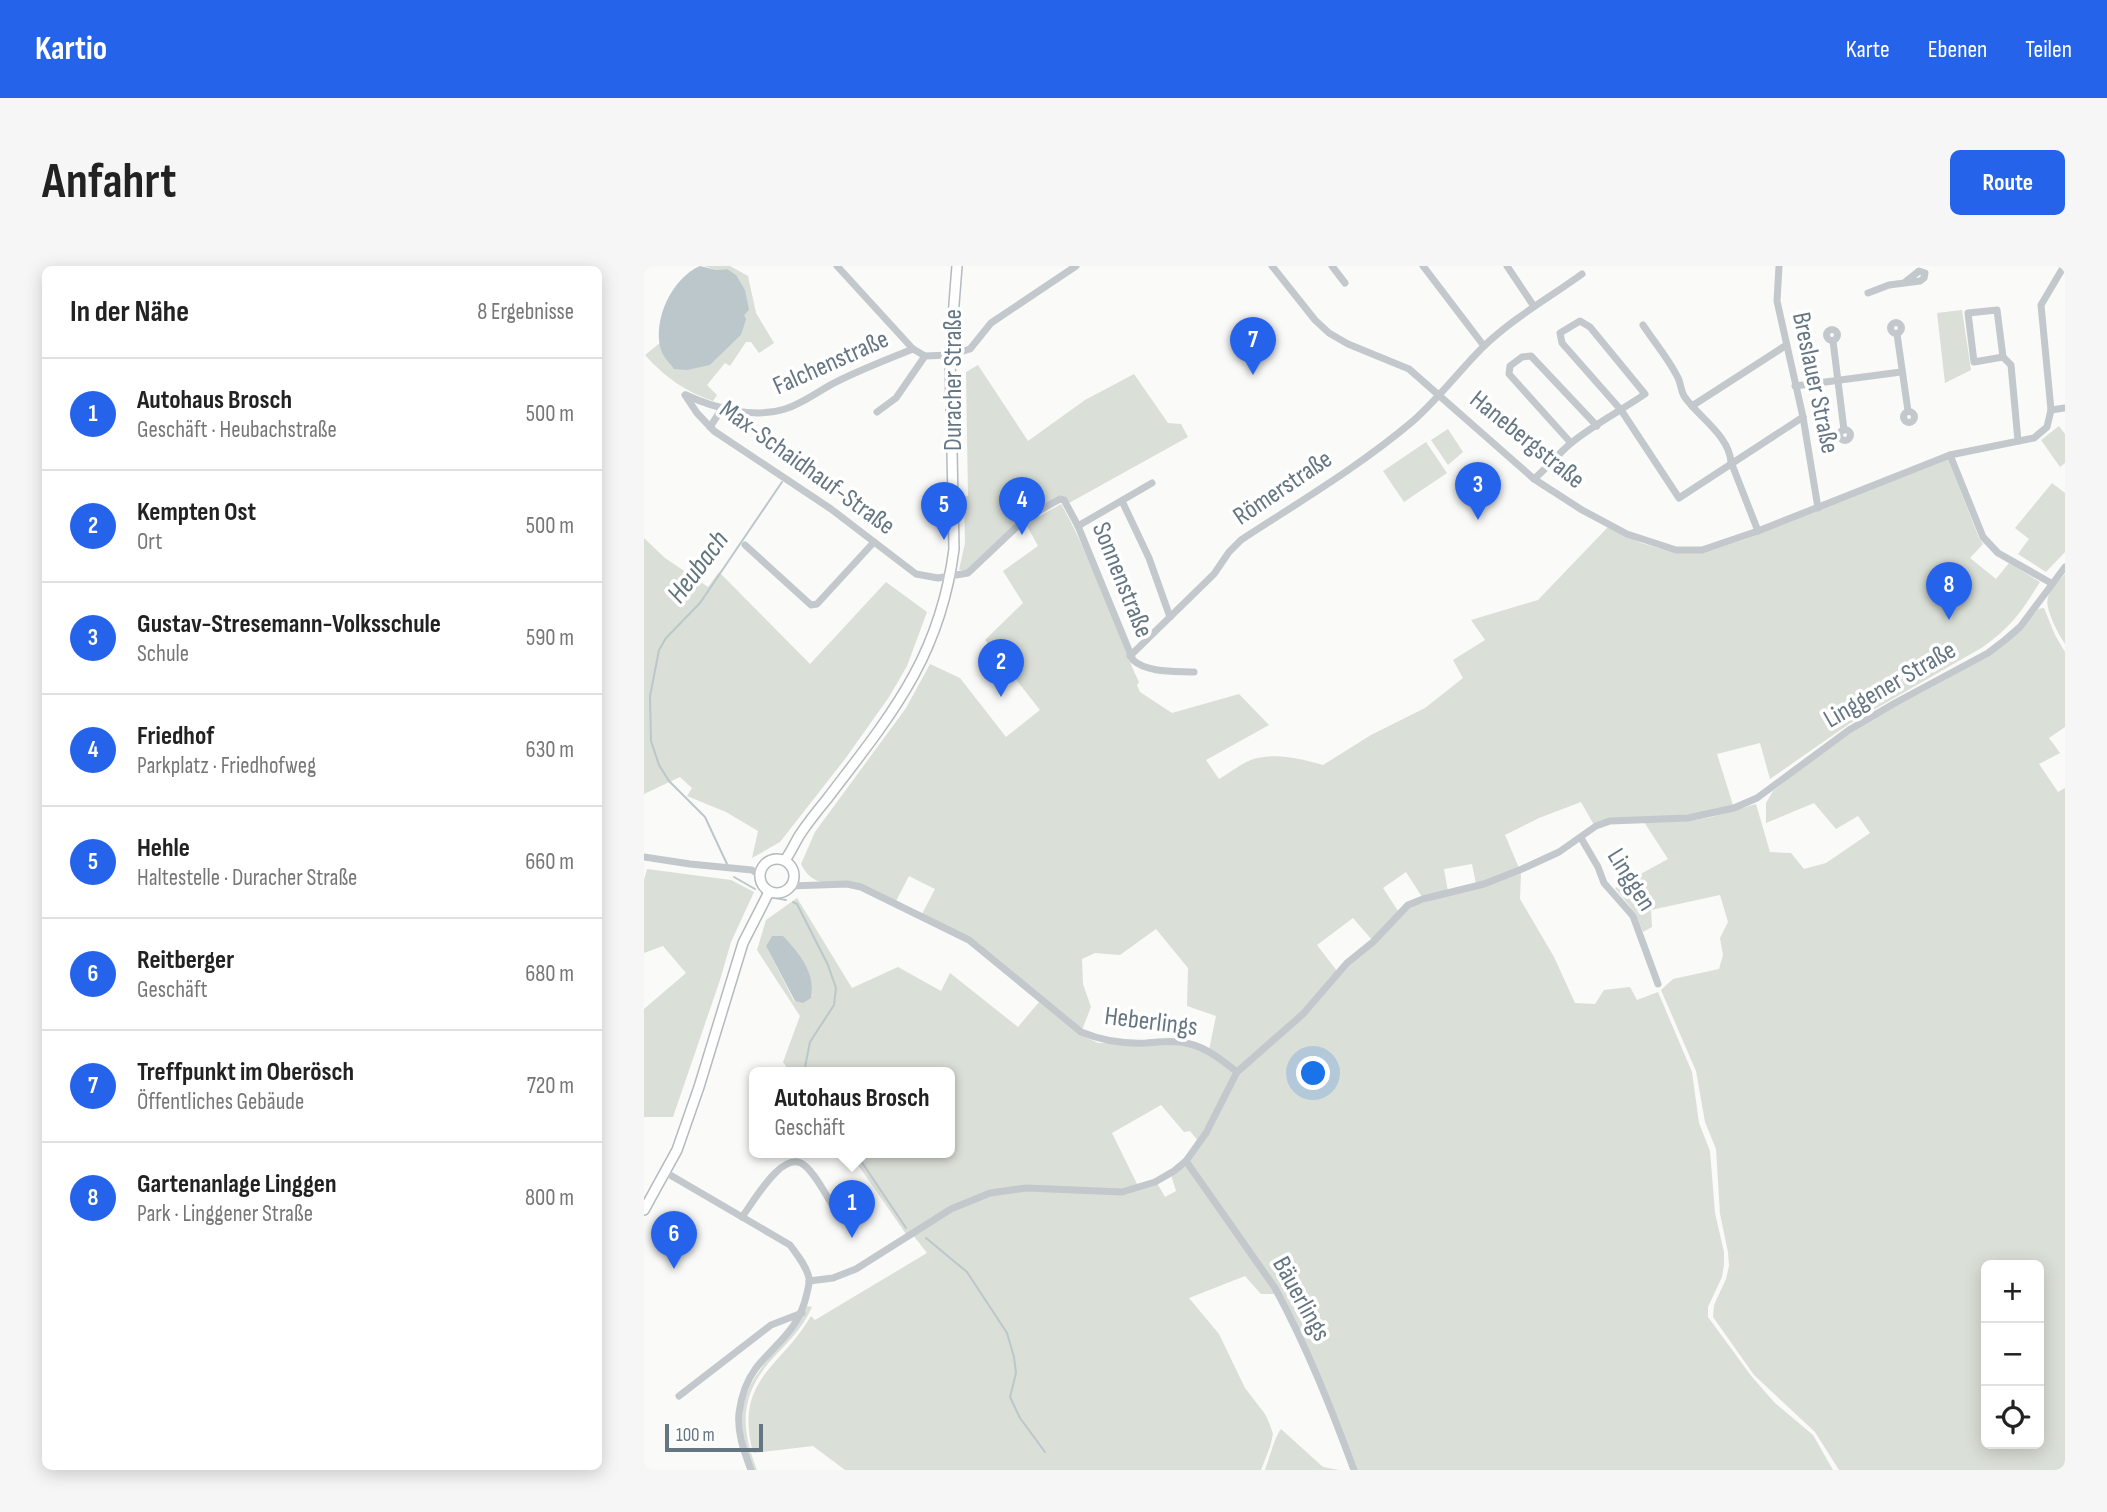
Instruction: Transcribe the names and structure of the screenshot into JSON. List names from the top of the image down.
{
  "streets": {
    "main road": ["Duracher Straße"],
    "street": [
      "Falchenstraße",
      "Breslauer Straße",
      "Hanebergstraße",
      "Max-Schaidhauf-Straße",
      "Römerstraße",
      "Sonnenstraße",
      "Linggener Straße",
      "Linggen",
      "Heberlings",
      "Bäuerlings"
    ]
  },
  "crossings": [
    ["Falchenstraße", "Max-Schaidhauf-Straße"],
    ["Duracher Straße", "Max-Schaidhauf-Straße"],
    ["Duracher Straße", "Sonnenstraße"],
    ["Duracher Straße", "Heberlings"],
    ["Breslauer Straße", "Hanebergstraße"],
    ["Hanebergstraße", "Römerstraße"],
    ["Max-Schaidhauf-Straße", "Sonnenstraße"],
    ["Römerstraße", "Sonnenstraße"],
    ["Linggener Straße", "Linggen"],
    ["Linggener Straße", "Heberlings"]
  ],
  "water": ["Heubach"],
  "scale_bar": "100 m",
  "page": {
    "header": "Kartio",
    "nav": ["Karte", "Ebenen", "Teilen"],
    "buttons": "Route",
    "title": "Anfahrt",
    "heading": ["In der Nähe", "8 Ergebnisse"],
    "pins": [
      "7",
      "3",
      "4",
      "5",
      "8",
      "2",
      "1",
      "6"
    ],
    "list": [
      {
        "mark": "1",
        "name": "Autohaus Brosch",
        "note": "Geschäft · Heubachstraße",
        "value": "500 m"
      },
      {
        "mark": "2",
        "name": "Kempten Ost",
        "note": "Ort",
        "value": "500 m"
      },
      {
        "mark": "3",
        "name": "Gustav-Stresemann-Volksschule",
        "note": "Schule",
        "value": "590 m"
      },
      {
        "mark": "4",
        "name": "Friedhof",
        "note": "Parkplatz · Friedhofweg",
        "value": "630 m"
      },
      {
        "mark": "5",
        "name": "Hehle",
        "note": "Haltestelle · Duracher Straße",
        "value": "660 m"
      },
      {
        "mark": "6",
        "name": "Reitberger",
        "note": "Geschäft",
        "value": "680 m"
      },
      {
        "mark": "7",
        "name": "Treffpunkt im Oberösch",
        "note": "Öffentliches Gebäude",
        "value": "720 m"
      },
      {
        "mark": "8",
        "name": "Gartenanlage Linggen",
        "note": "Park · Linggener Straße",
        "value": "800 m"
      }
    ],
    "popup": ["Autohaus Brosch", "Geschäft"],
    "map_buttons": ["+", "−"],
    "scale": "100 m"
  }
}
